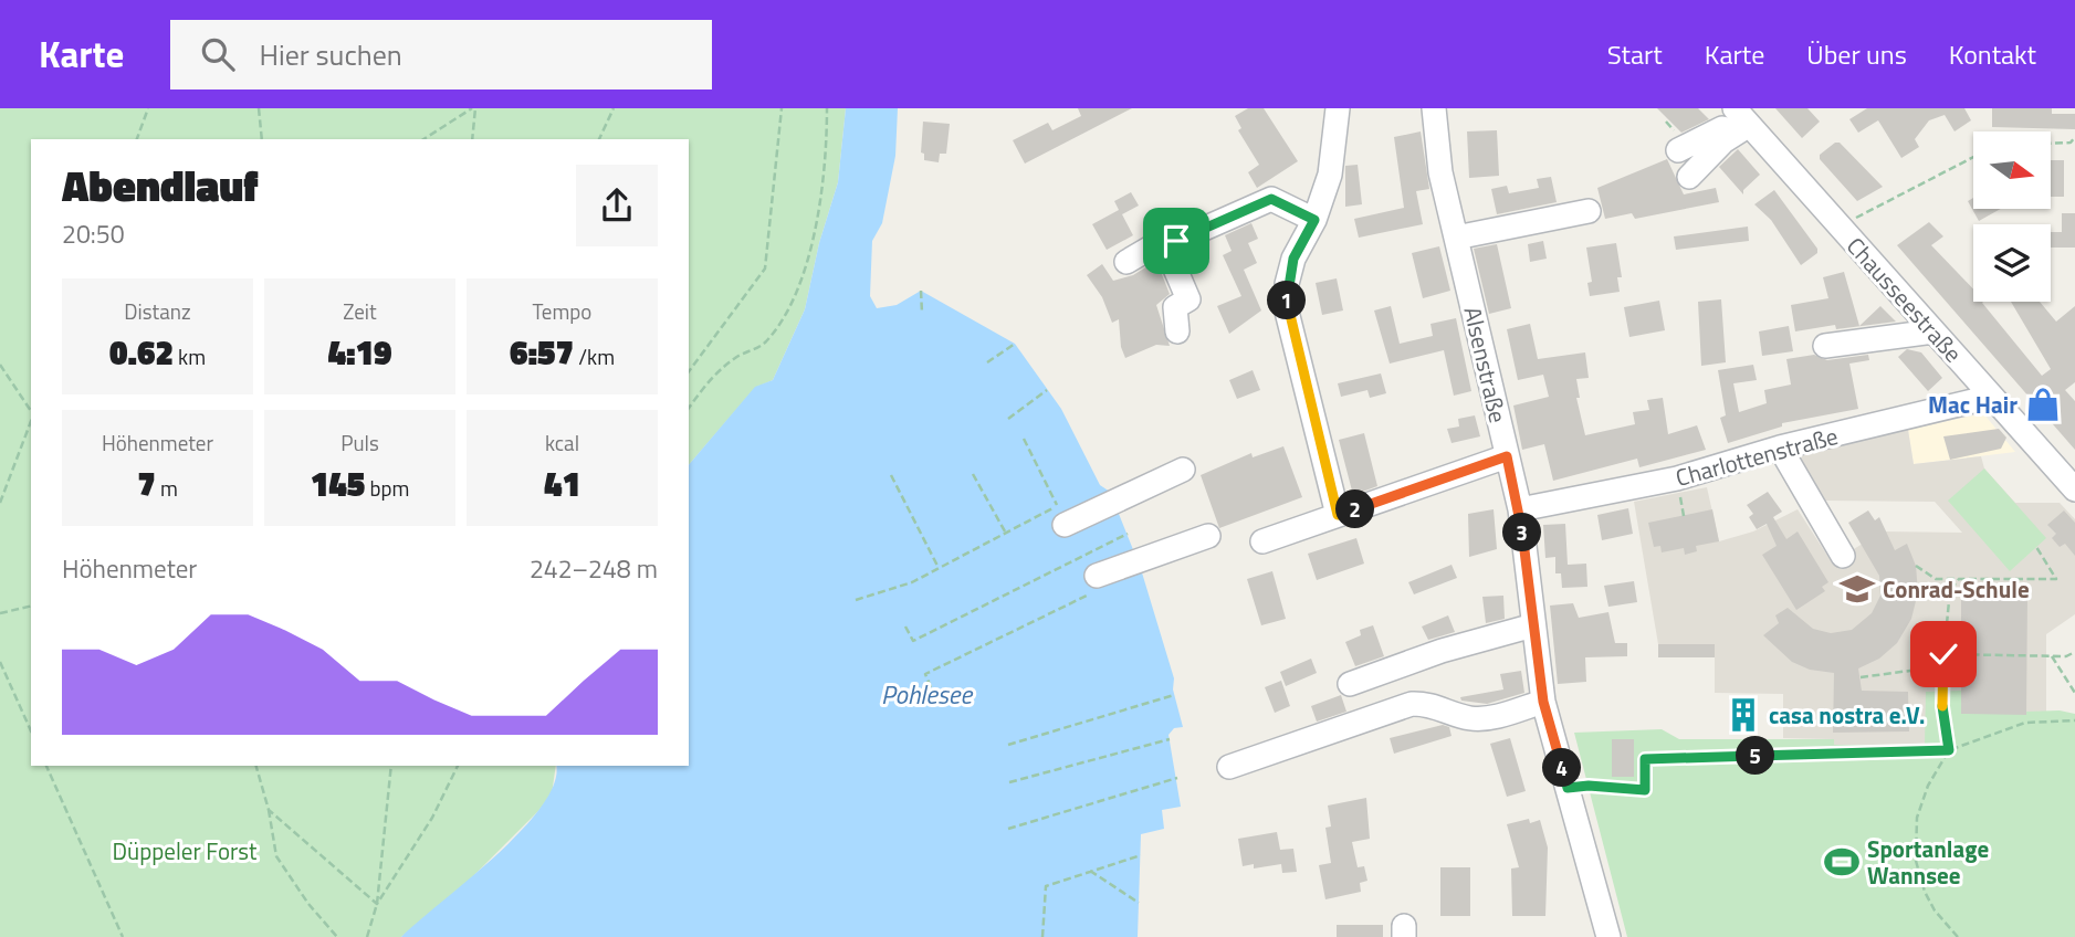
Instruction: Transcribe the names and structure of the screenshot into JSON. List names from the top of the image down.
{
  "streets": {
    "street": ["Chausseestraße", "Alsenstraße", "Charlottenstraße"]
  },
  "crossings": [
    ["Chausseestraße", "Charlottenstraße"],
    ["Alsenstraße", "Charlottenstraße"]
  ],
  "water": ["Pohlesee"],
  "parks": ["Düppeler Forst"],
  "places": {
    "shop": ["Mac Hair"],
    "school or university": ["Conrad-Schule"],
    "building": ["casa nostra e.V."],
    "sports": ["Sportanlage Wannsee"]
  },
  "north": "right",
  "page": {
    "header": "Karte",
    "search": "Hier suchen",
    "nav": [
      "Start",
      "Karte",
      "Über uns",
      "Kontakt"
    ],
    "heading": ["Abendlauf", "20:50"],
    "stats": [
      ["Distanz", "0.62 km"],
      ["Zeit", "4:19"],
      ["Tempo", "6:57 /km"],
      ["Höhenmeter", "7 m"],
      ["Puls", "145 bpm"],
      ["kcal", "41"]
    ],
    "pins": [
      "1",
      "2",
      "3",
      "5",
      "4"
    ],
    "chart": ["Höhenmeter", "242–248 m"]
  }
}
